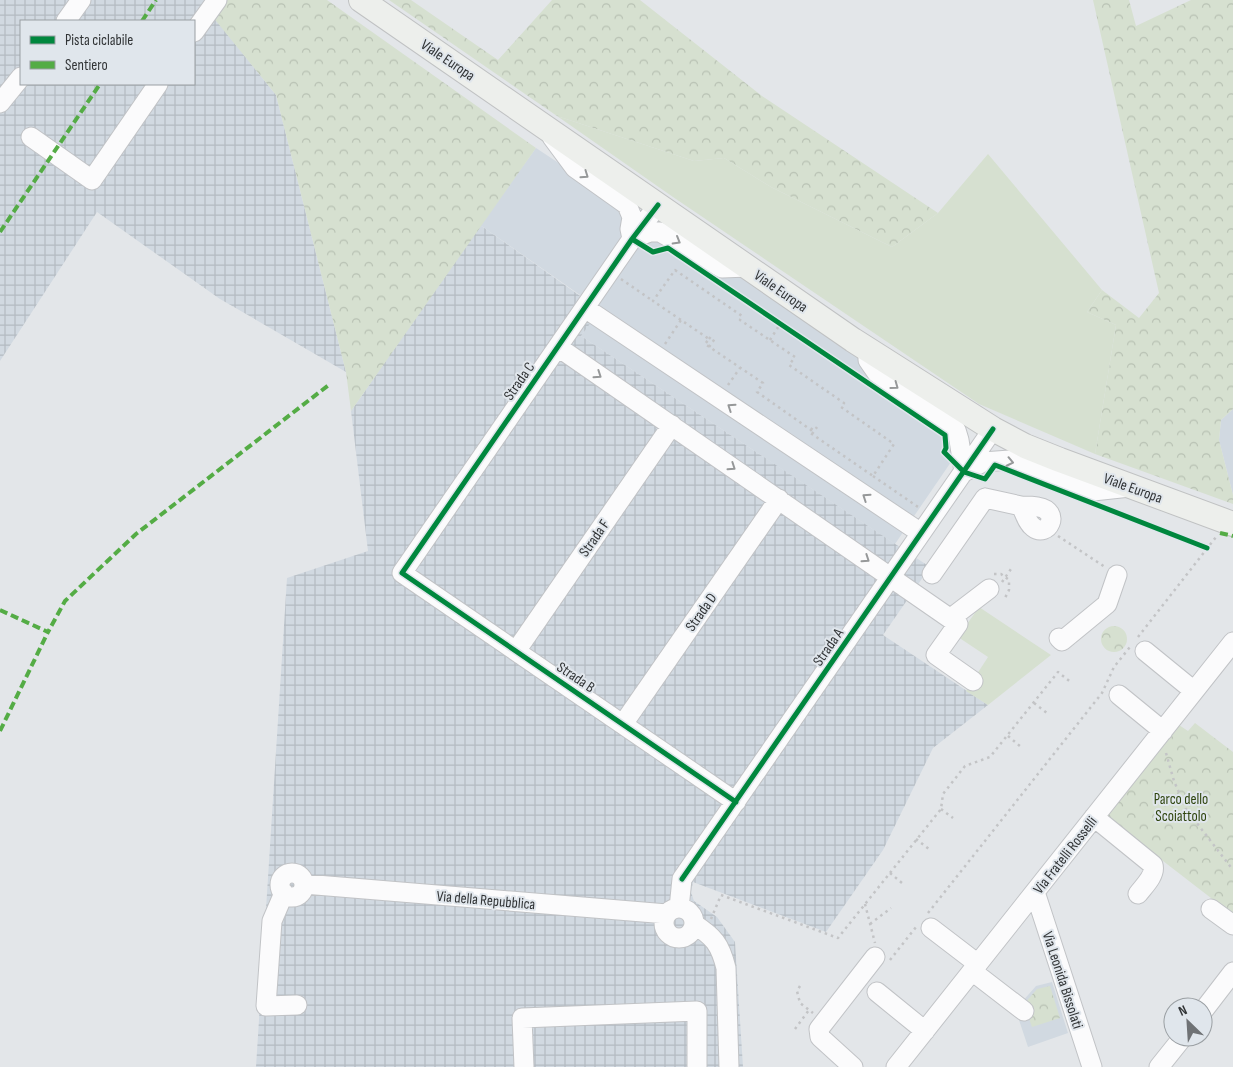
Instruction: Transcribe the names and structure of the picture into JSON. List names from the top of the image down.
{
  "streets": {
    "main road": ["Viale Europa"],
    "street": [
      "Strada C",
      "Strada F",
      "Strada D",
      "Strada A",
      "Strada B",
      "Via Fratelli Rosselli",
      "Via della Repubblica",
      "Via Leonida Bissolati"
    ]
  },
  "crossings": [
    ["Viale Europa", "Strada C"],
    ["Viale Europa", "Strada A"],
    ["Strada C", "Strada B"],
    ["Strada F", "Strada B"],
    ["Strada D", "Strada B"],
    ["Strada A", "Strada B"],
    ["Strada A", "Via della Repubblica"],
    ["Via Fratelli Rosselli", "Via Leonida Bissolati"]
  ],
  "parks": ["Parco dello Scoiattolo"],
  "legend": ["Pista ciclabile", "Sentiero"],
  "north": "top left"
}
